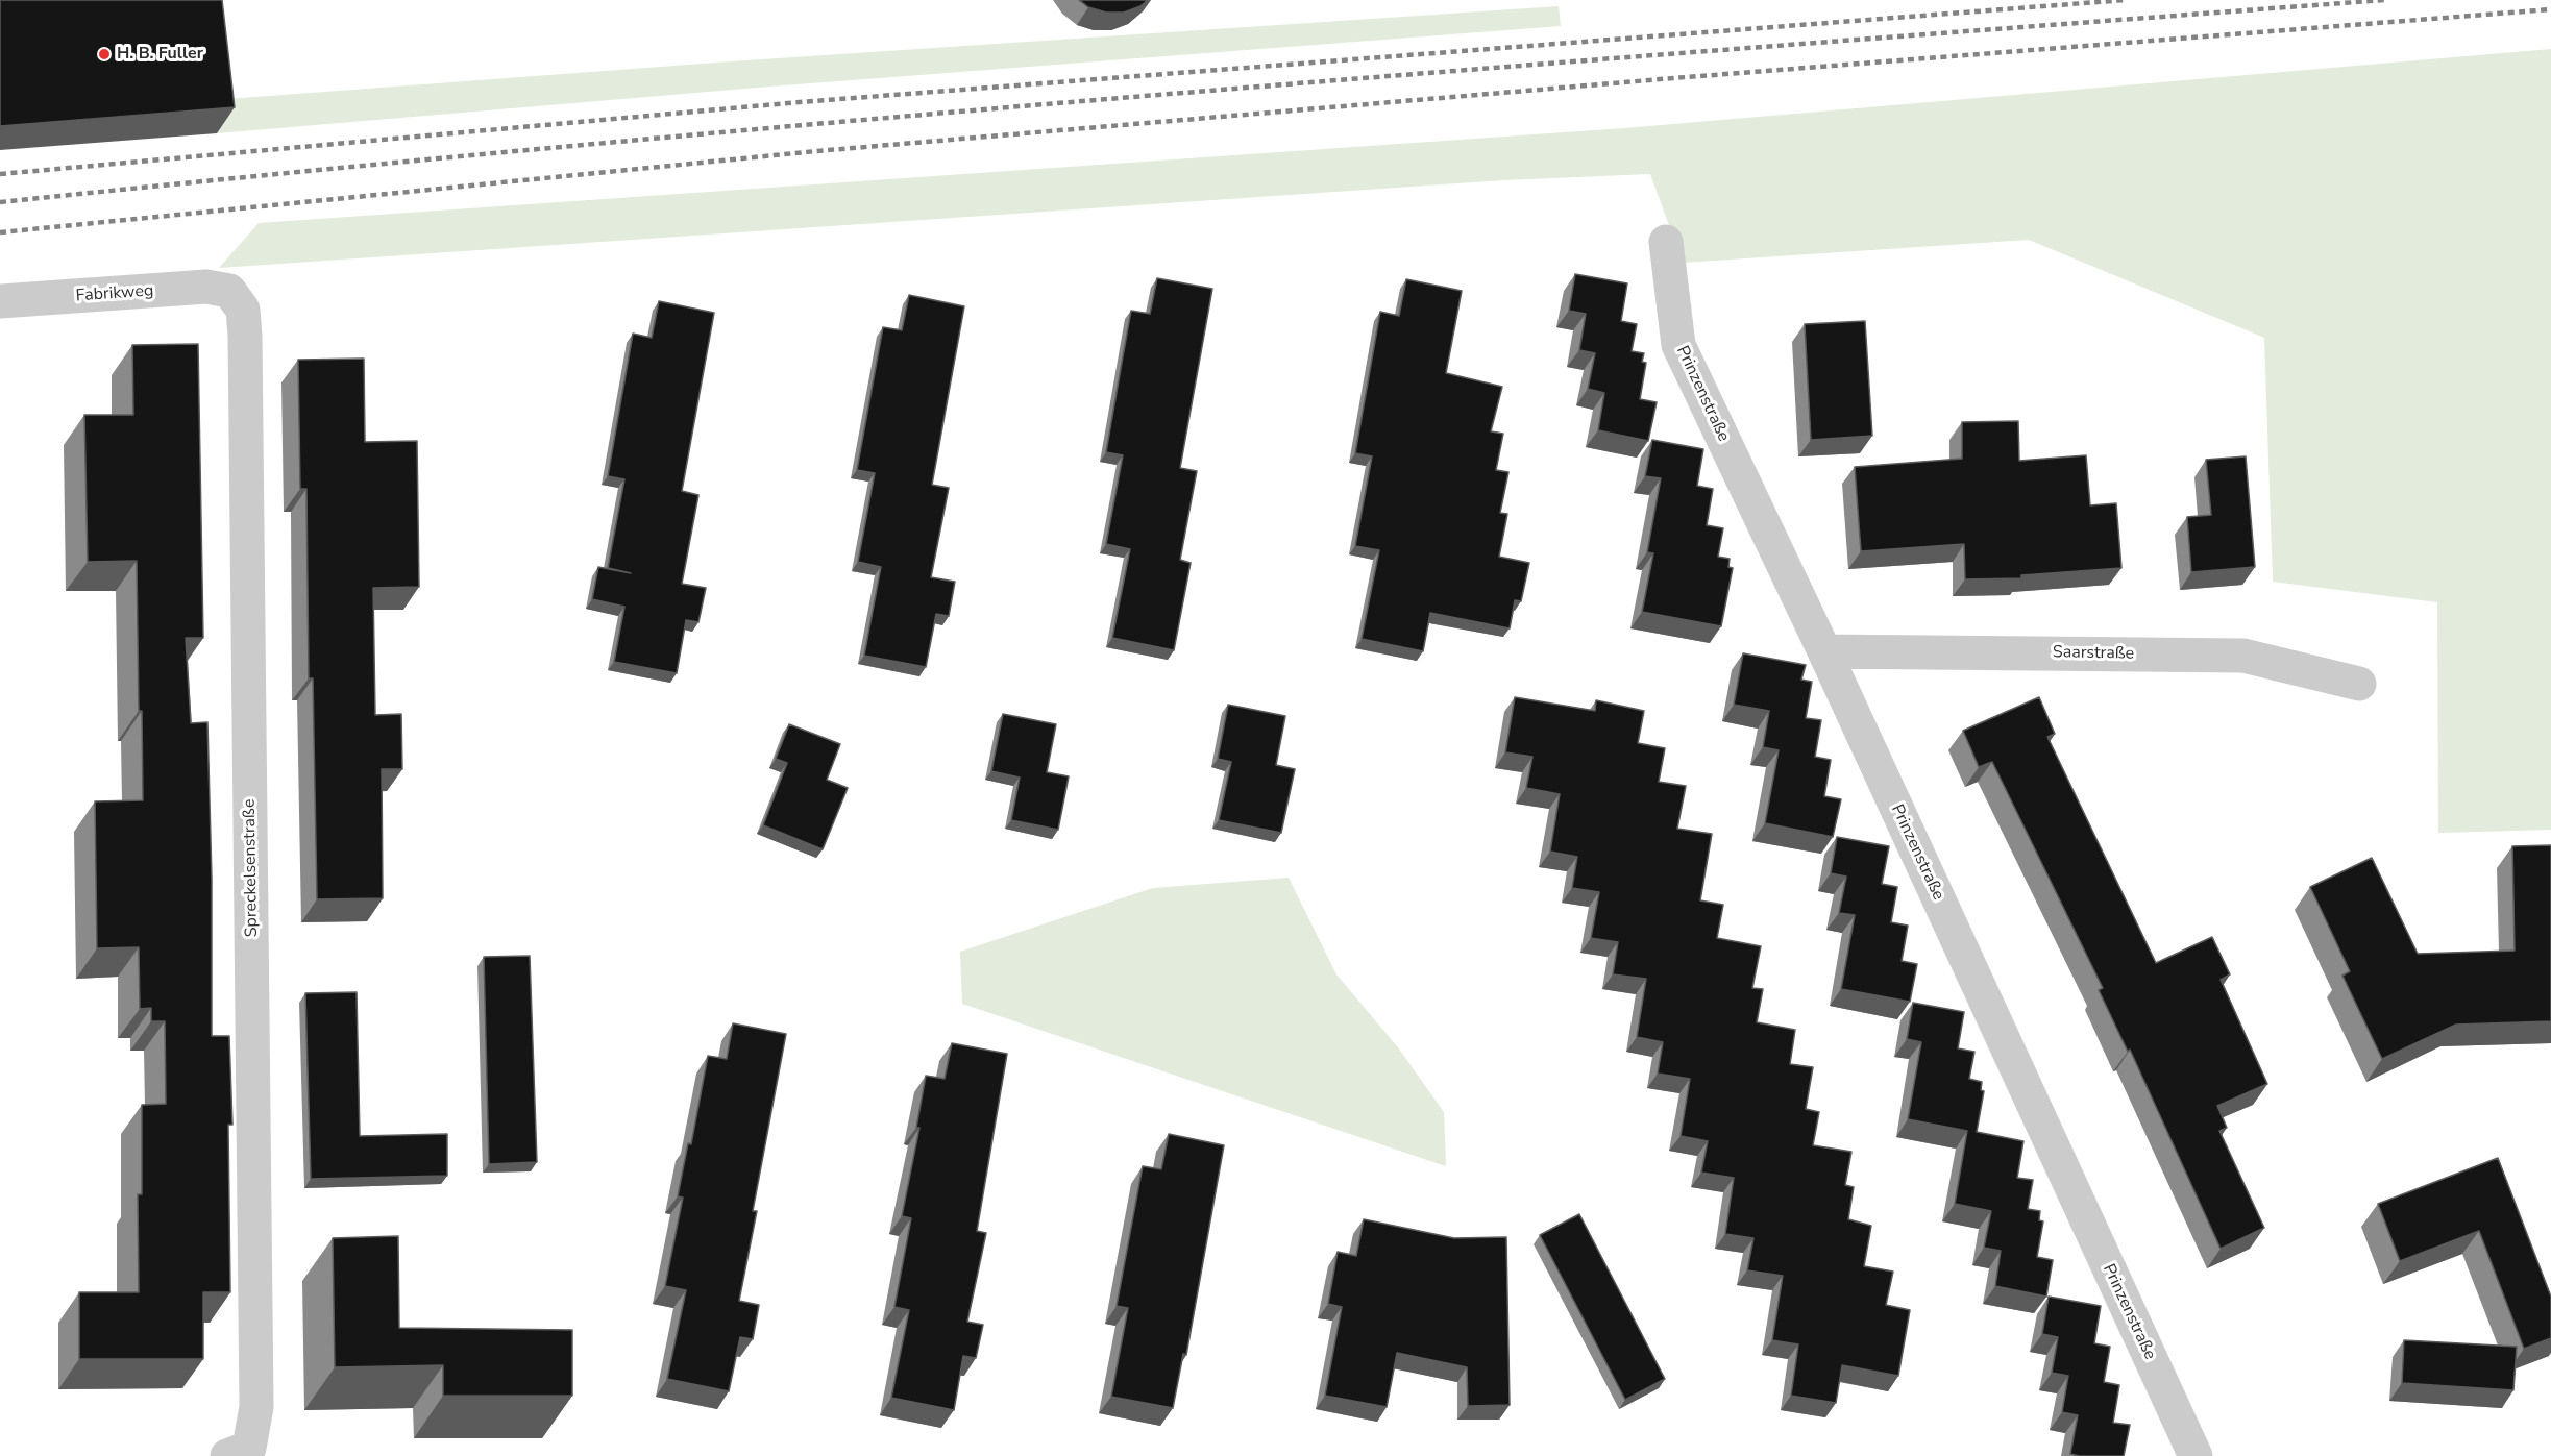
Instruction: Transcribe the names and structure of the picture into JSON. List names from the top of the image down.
{
  "streets": {
    "street": [
      "Fabrikweg",
      "Prinzenstraße",
      "Saarstraße",
      "Spreckelsenstraße"
    ]
  },
  "crossings": [
    ["Fabrikweg", "Spreckelsenstraße"],
    ["Prinzenstraße", "Saarstraße"]
  ],
  "places": ["H. B. Fuller"]
}
